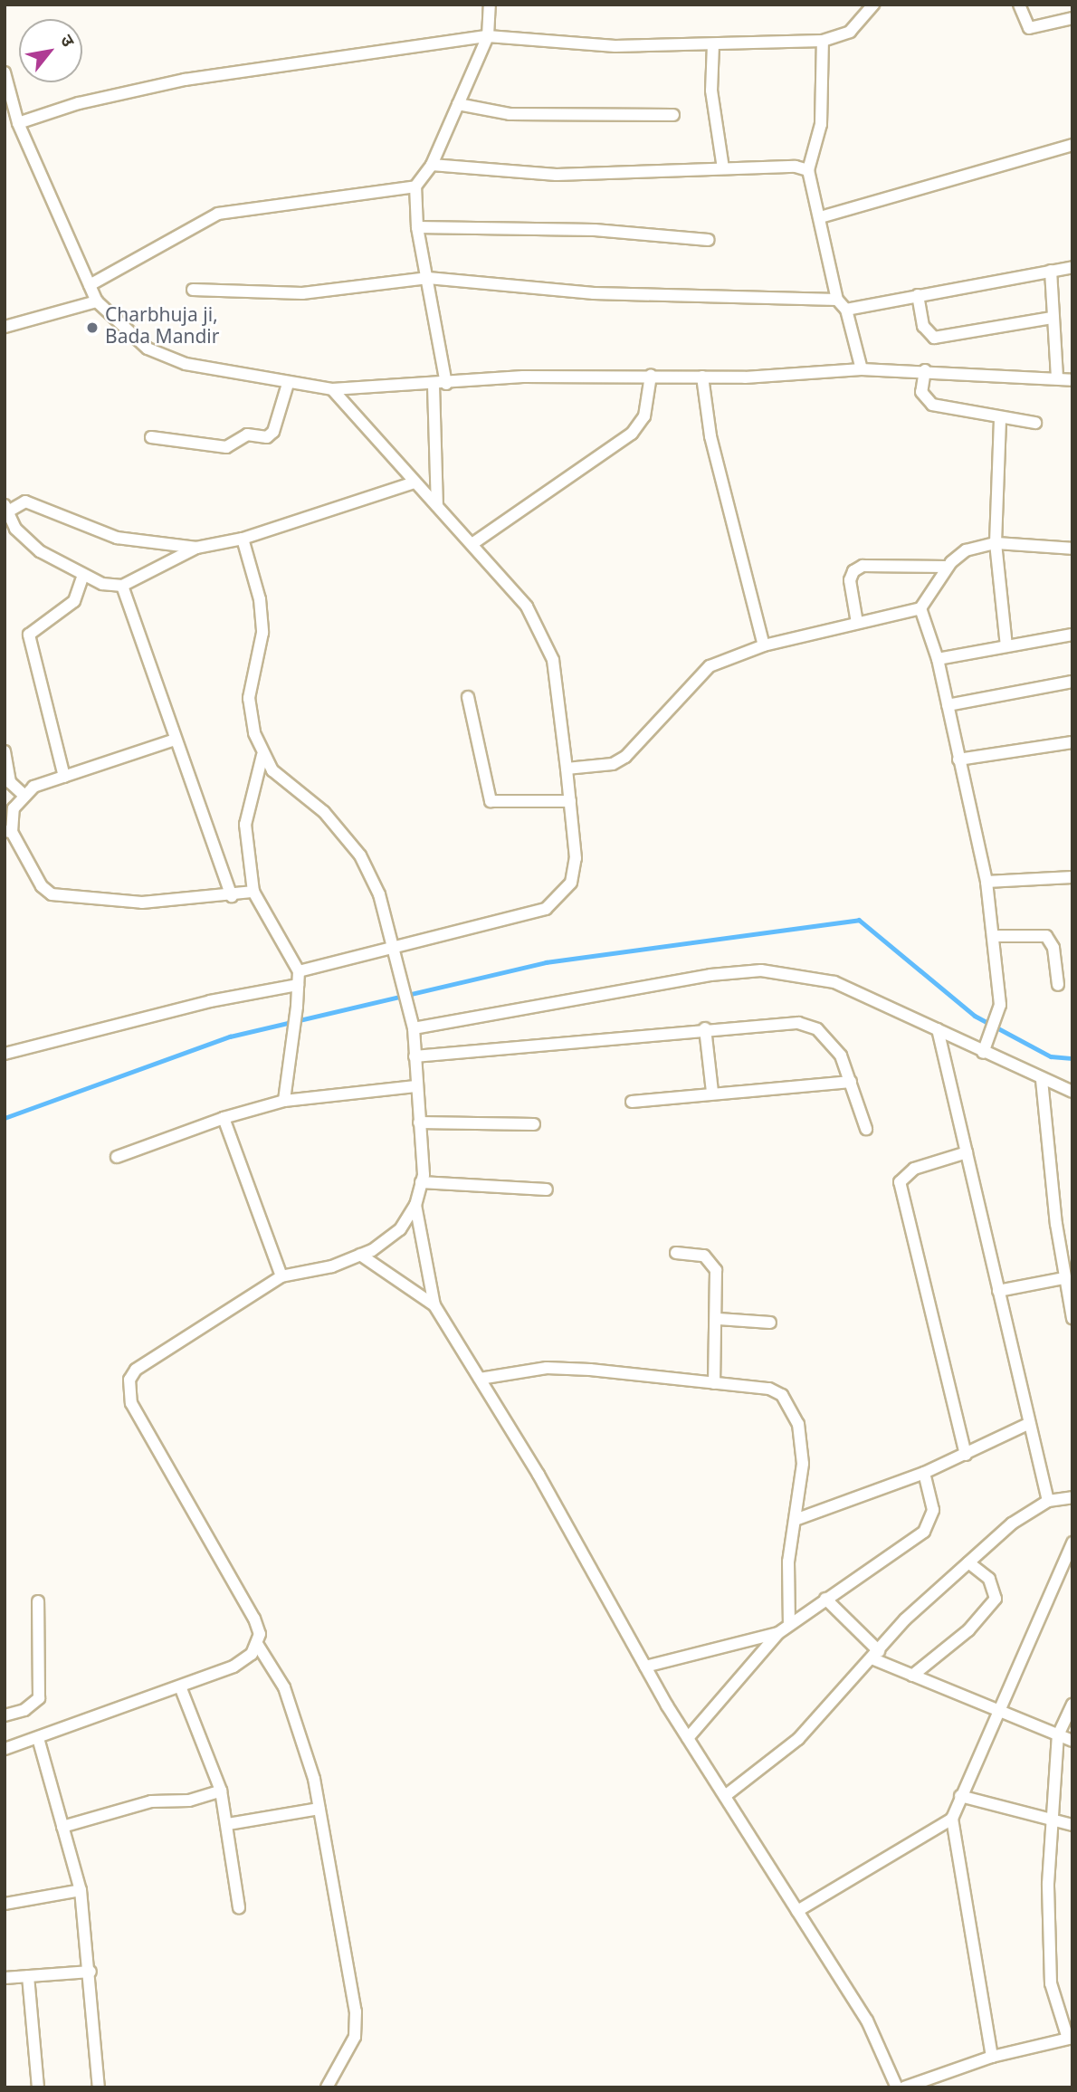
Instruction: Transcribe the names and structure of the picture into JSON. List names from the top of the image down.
{
  "places": ["Charbhuja ji, Bada Mandir"],
  "north": "top right"
}
